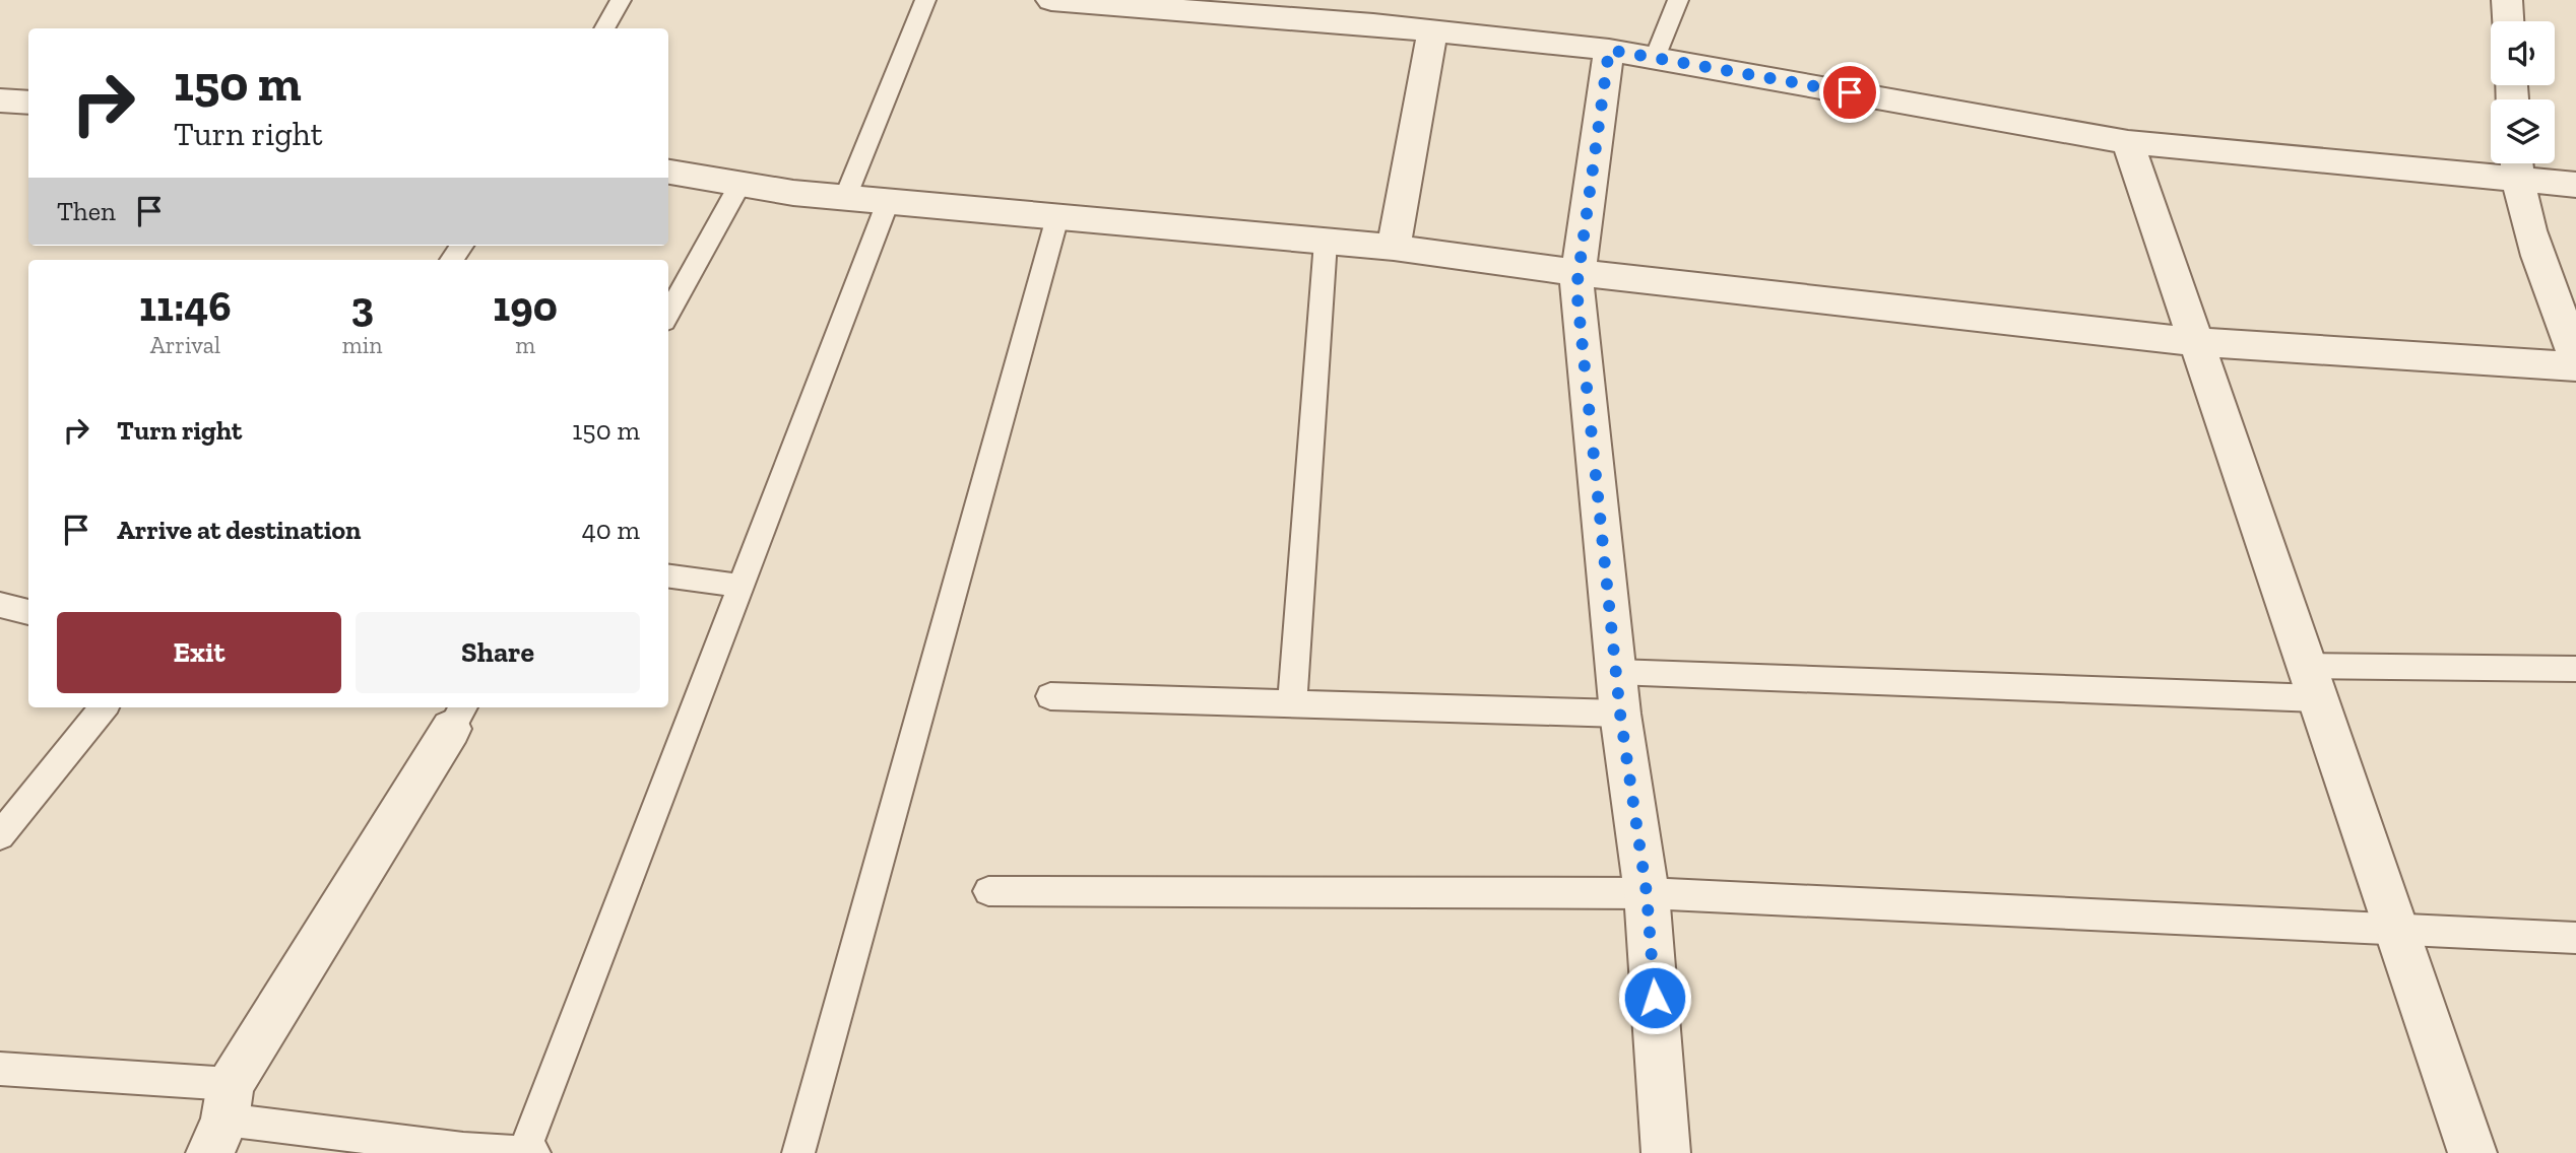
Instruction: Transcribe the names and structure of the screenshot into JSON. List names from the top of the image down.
{
  "page": {
    "turn": ["150 m", "Turn right"],
    "then": "Then",
    "eta": [
      "11:46",
      "Arrival",
      "3",
      "min",
      "190",
      "m"
    ],
    "list": [
      {
        "name": "Turn right",
        "value": "150 m"
      },
      {
        "name": "Arrive at destination",
        "value": "40 m"
      }
    ],
    "buttons": ["Exit", "Share"]
  }
}
